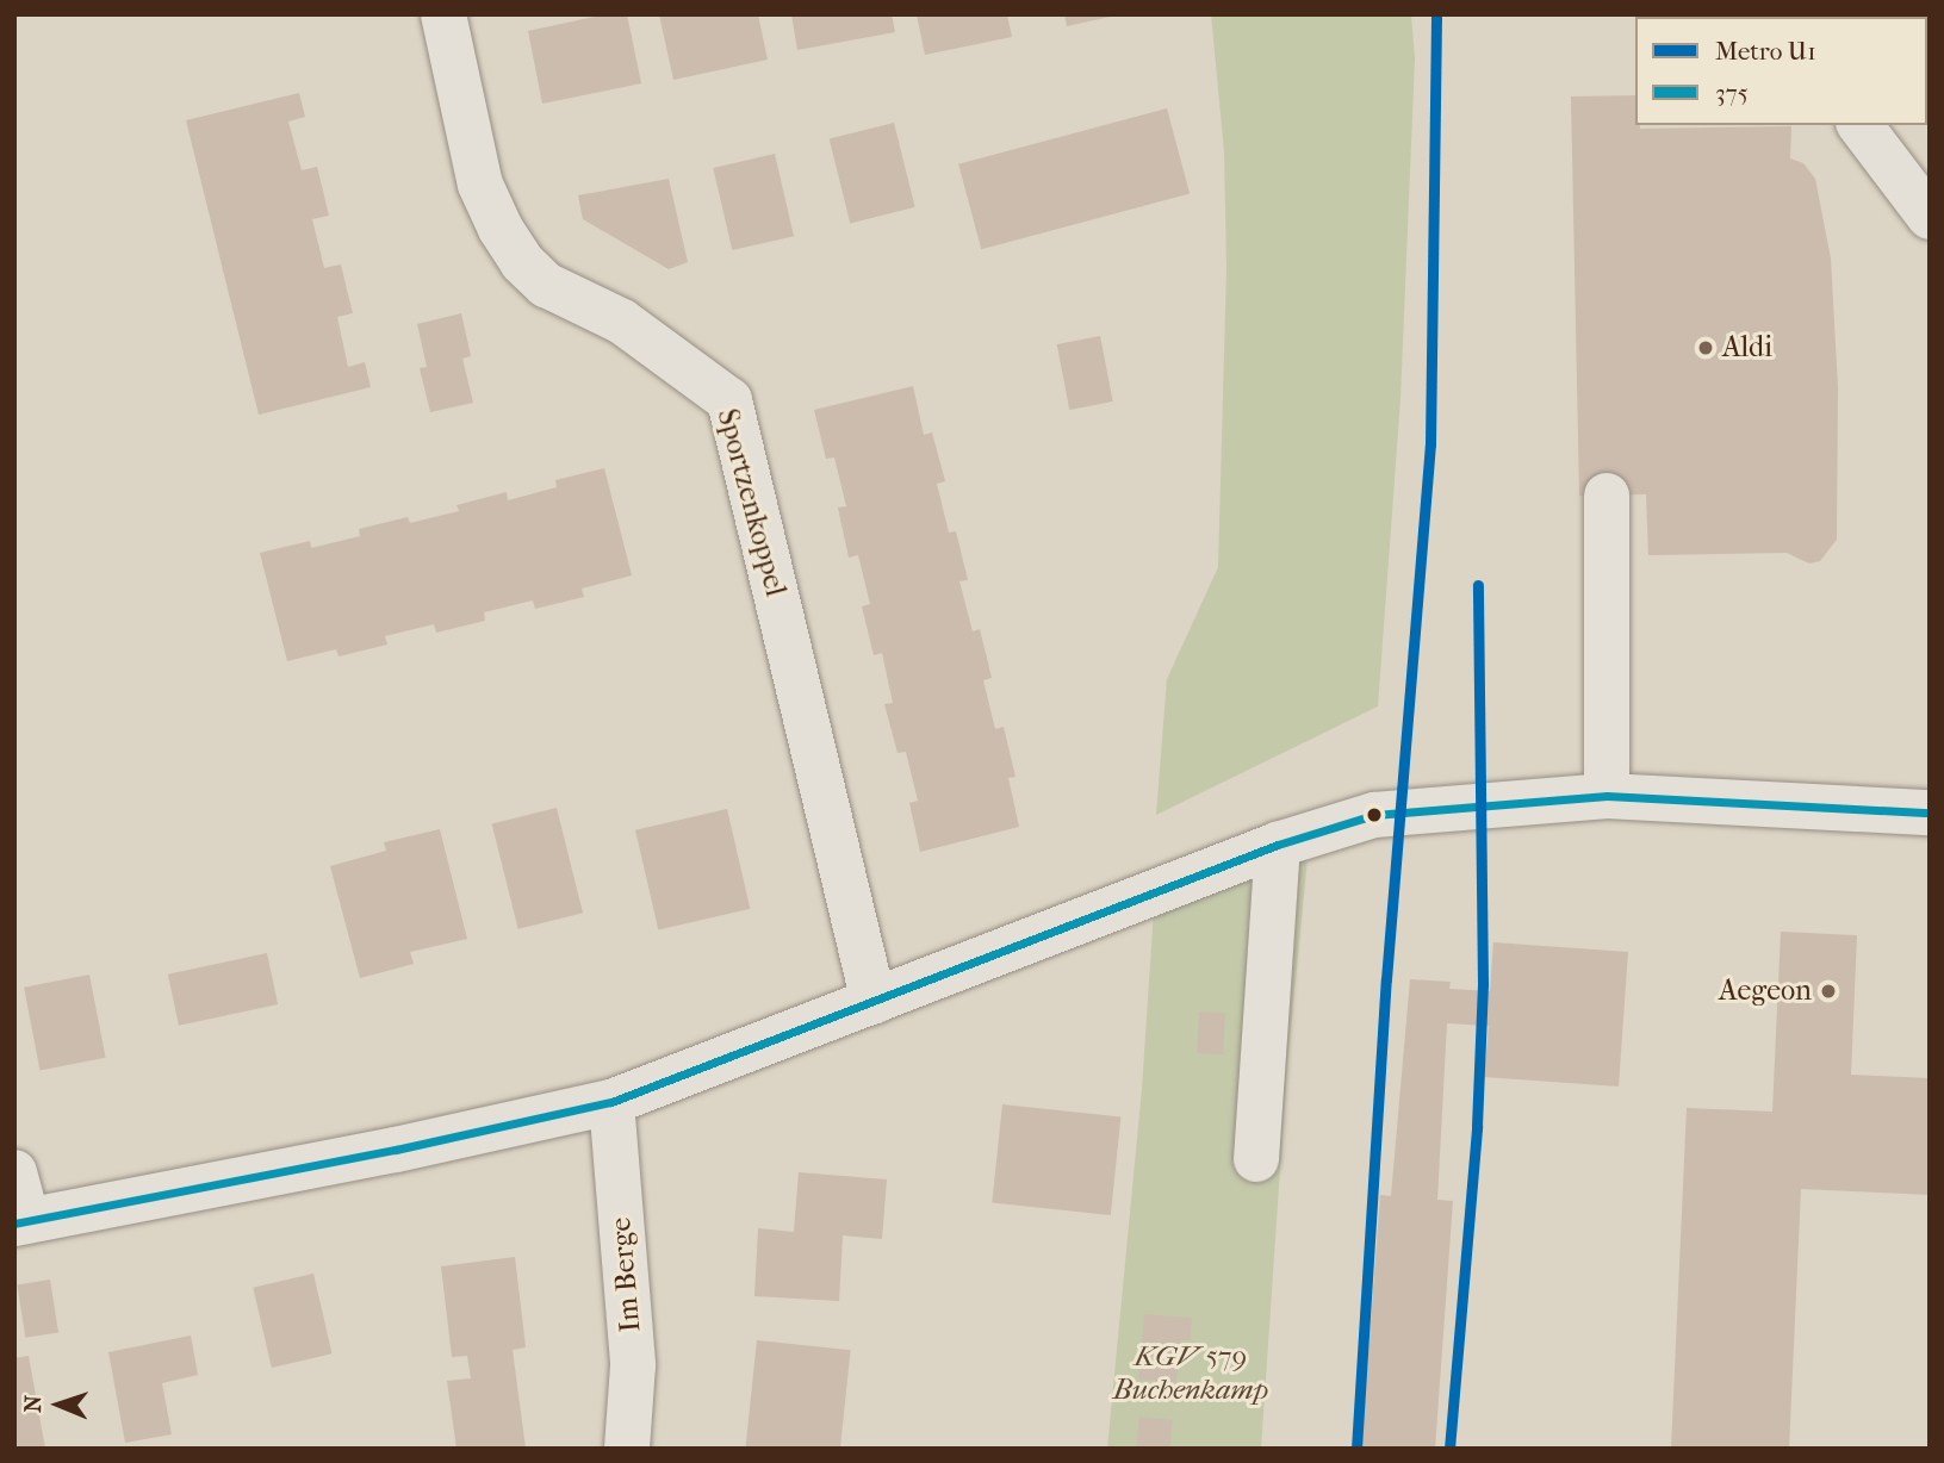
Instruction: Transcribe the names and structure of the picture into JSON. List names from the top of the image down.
{
  "streets": {
    "street": ["Sportzenkoppel", "Im Berge"]
  },
  "parks": ["KGV 579 Buchenkamp"],
  "places": ["Aldi", "Aegeon"],
  "lines": ["metro line U1", "transit line 375"],
  "legend": ["Metro U1", "375"],
  "north": "left"
}
